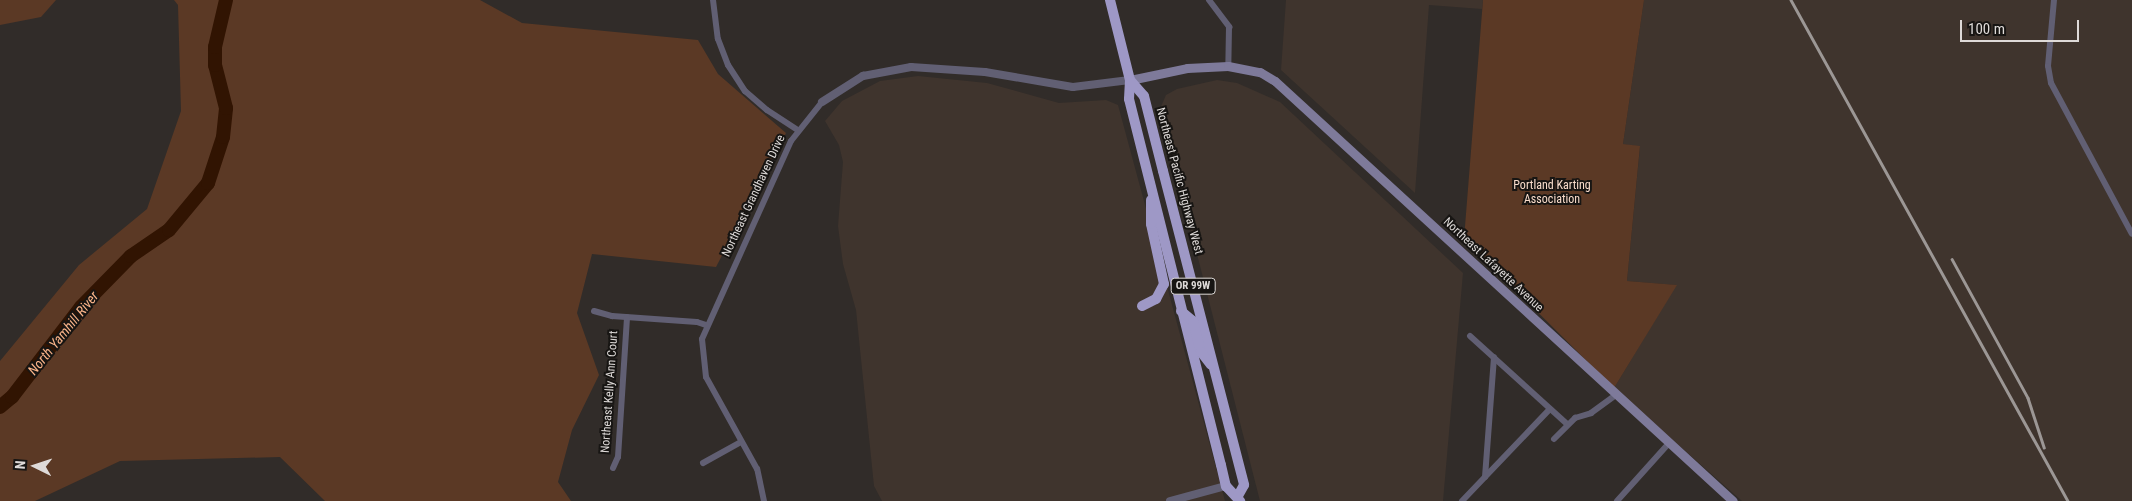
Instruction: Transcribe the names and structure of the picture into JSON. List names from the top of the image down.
{
  "streets": {
    "highway": ["Northeast Pacific Highway West", "OR 99W"],
    "main road": ["Northeast Lafayette Avenue"],
    "street": ["Northeast Grandhaven Drive", "Northeast Kelly Ann Court"]
  },
  "crossings": [
    ["Northeast Pacific Highway West", "Northeast Grandhaven Drive"],
    ["Northeast Pacific Highway West", "Northeast Lafayette Avenue"],
    ["Northeast Grandhaven Drive", "Northeast Lafayette Avenue"]
  ],
  "water": ["North Yamhill River"],
  "parks": ["Portland Karting Association"],
  "scale_bar": "100 m",
  "north": "left"
}
